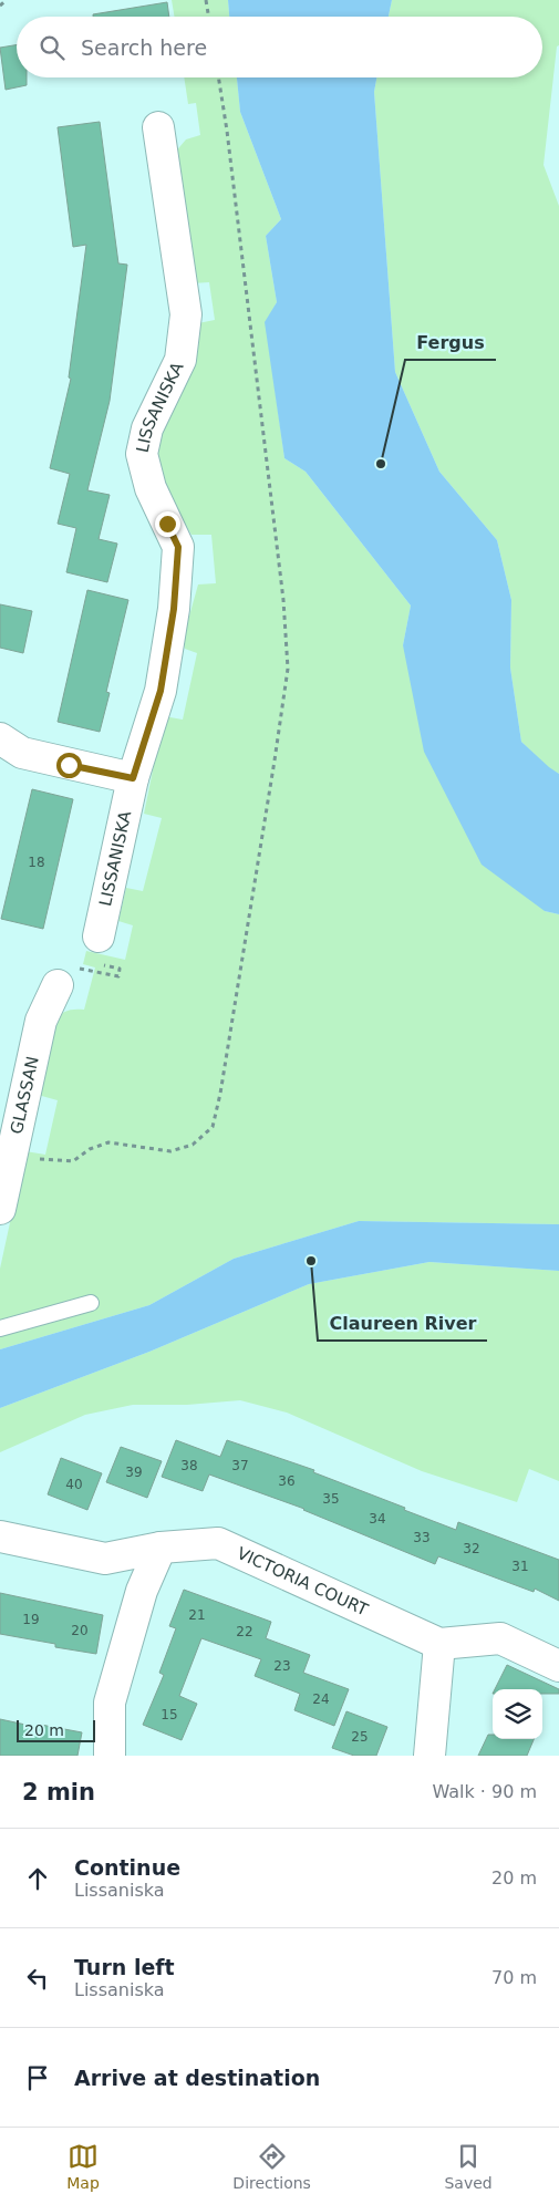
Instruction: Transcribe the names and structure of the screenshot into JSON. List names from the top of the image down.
{
  "streets": {
    "street": ["LISSANISKA", "GLASSAN", "VICTORIA COURT"]
  },
  "places": ["Fergus", "Claureen River"],
  "house_numbers": [
    "18",
    "38",
    "37",
    "39",
    "36",
    "40",
    "35",
    "34",
    "33",
    "32",
    "31",
    "21",
    "19",
    "20",
    "22",
    "23",
    "24",
    "15",
    "25"
  ],
  "scale_bar": "20 m",
  "page": {
    "search": "Search here",
    "scale": "20 m",
    "heading": ["2 min", "Walk · 90 m"],
    "list": [
      ["Continue", "Lissaniska", "20 m"],
      ["Turn left", "Lissaniska", "70 m"],
      "Arrive at destination"
    ],
    "nav": ["Map", "Directions", "Saved"]
  }
}
